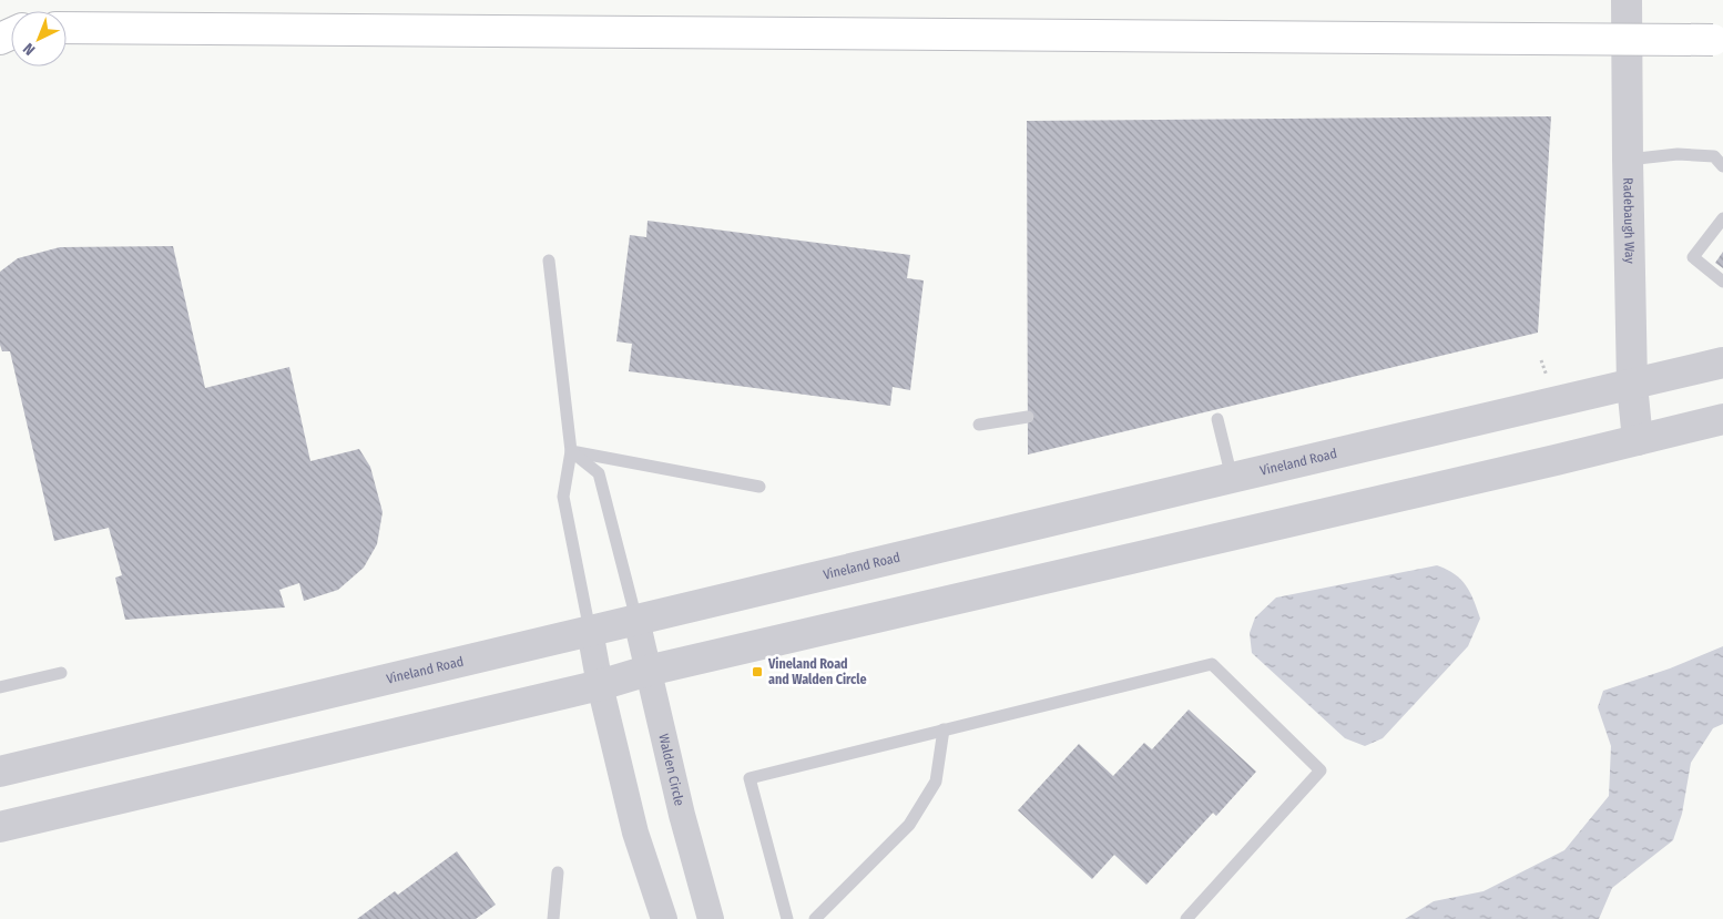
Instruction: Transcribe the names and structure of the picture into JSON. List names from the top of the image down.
{
  "streets": {
    "street": ["Radebaugh Way", "Vineland Road", "Walden Circle"]
  },
  "crossings": [
    ["Radebaugh Way", "Vineland Road"],
    ["Vineland Road", "Walden Circle"]
  ],
  "places": {
    "transit": ["Vineland Road and Walden Circle"]
  },
  "north": "bottom left"
}
